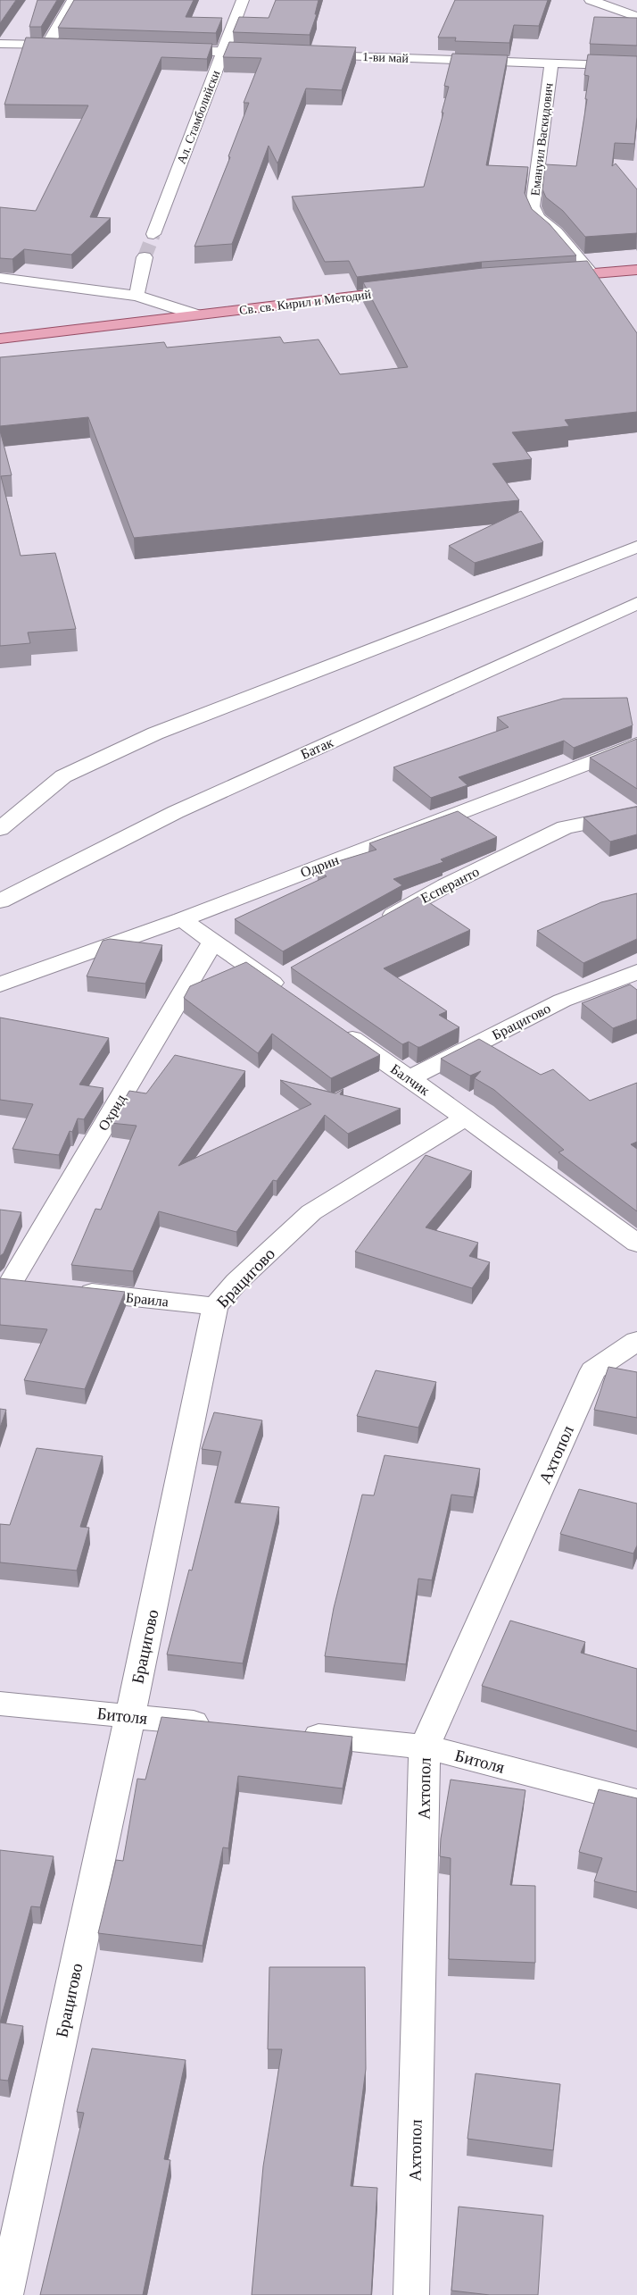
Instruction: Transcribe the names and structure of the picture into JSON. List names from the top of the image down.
{
  "streets": {
    "main road": ["Св. св. Кирил и Методий"],
    "street": [
      "1-ви май",
      "Ал. Стамболийски",
      "Емануил Васкидович",
      "Батак",
      "Одрин",
      "Есперанто",
      "Брацигово",
      "Балчик",
      "Охрид",
      "Браила",
      "Ахтопол",
      "Битоля"
    ]
  },
  "crossings": [
    ["1-ви май", "Емануил Васкидович"],
    ["Брацигово", "Балчик"],
    ["Брацигово", "Браила"],
    ["Брацигово", "Битоля"],
    ["Ахтопол", "Битоля"]
  ]
}
